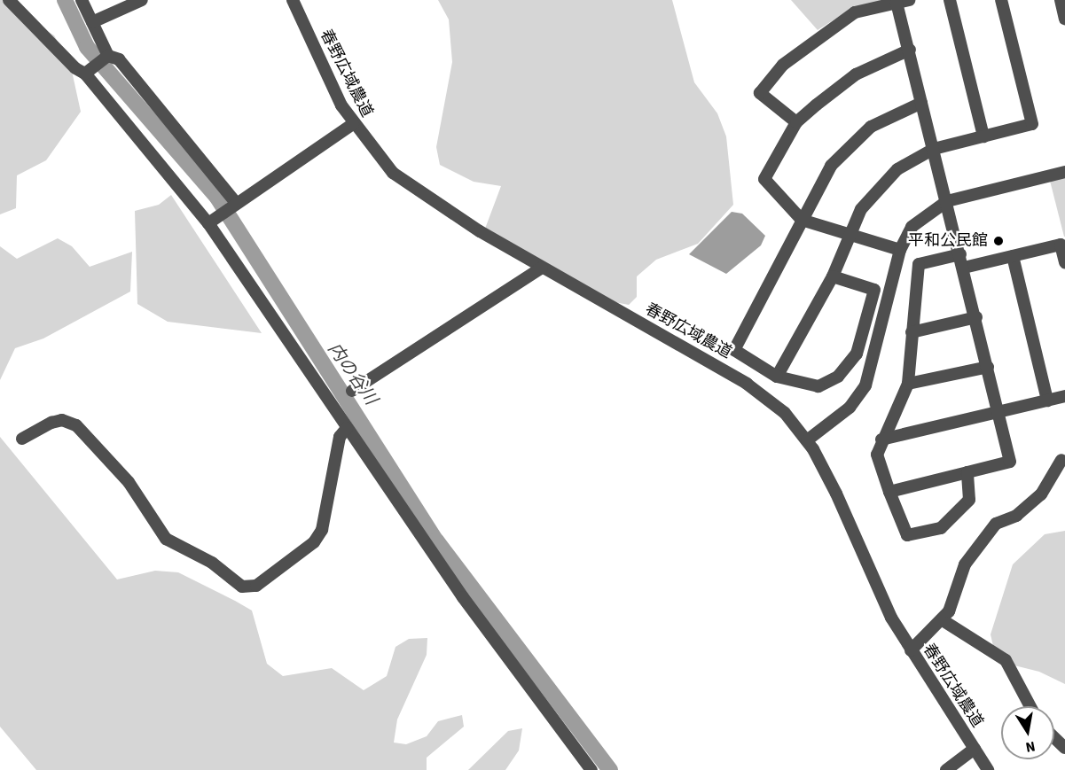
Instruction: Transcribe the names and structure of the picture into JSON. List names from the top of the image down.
{
  "streets": {
    "street": ["春野広域農道"]
  },
  "water": ["内の谷川"],
  "places": ["平和公民館"],
  "north": "bottom"
}
